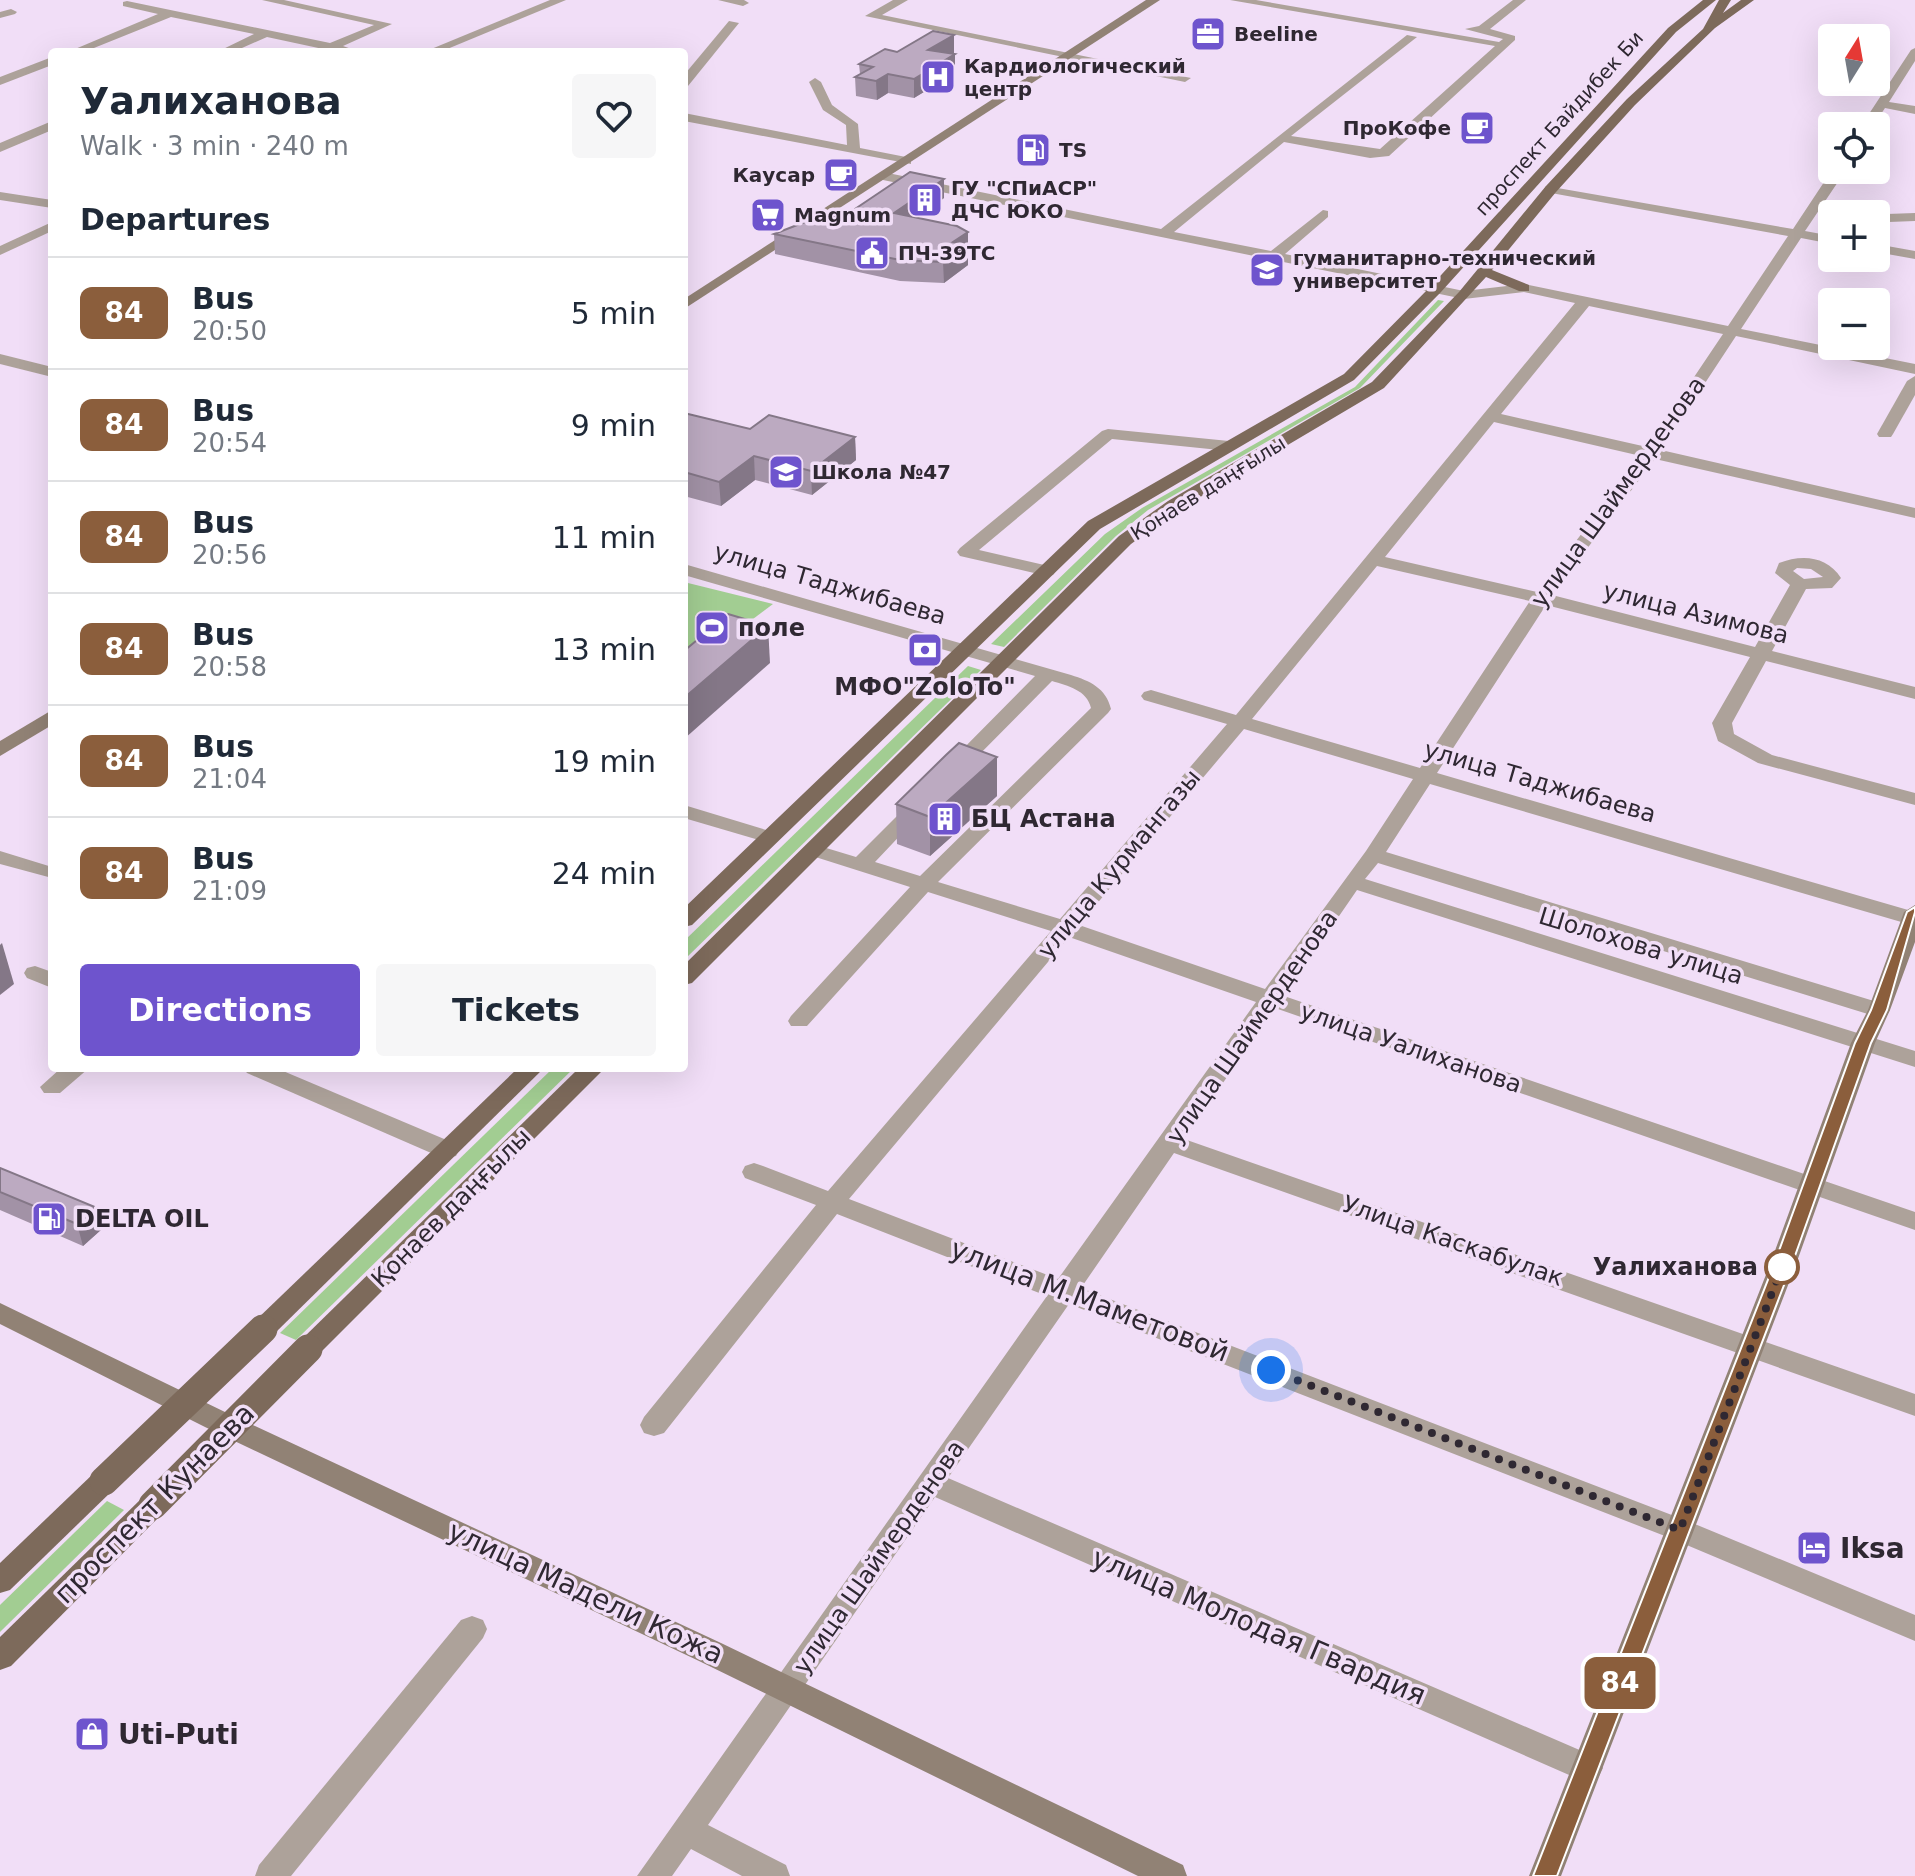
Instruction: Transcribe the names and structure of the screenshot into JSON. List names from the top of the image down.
{
  "streets": {
    "main road": [
      "проспект Байдибек Би",
      "Қонаев даңғылы",
      "проспект Кунаева",
      "улица Мадели Кожа"
    ],
    "street": [
      "улица Шаймерденова",
      "улица Таджибаева",
      "улица Азимова",
      "улица Курмангазы",
      "Шолохова улица",
      "улица Уалиханова",
      "Улица Каскабулак",
      "улица М.Маметовой",
      "улица Молодая Гвардия"
    ]
  },
  "crossings": [
    ["проспект Байдибек Би", "Қонаев даңғылы"],
    ["Қонаев даңғылы", "улица Таджибаева"],
    ["Қонаев даңғылы", "улица Уалиханова"],
    ["Қонаев даңғылы", "проспект Кунаева"],
    ["улица Шаймерденова", "улица Таджибаева"],
    ["улица Шаймерденова", "улица Азимова"],
    ["улица Шаймерденова", "Шолохова улица"],
    ["улица Шаймерденова", "улица Уалиханова"],
    ["улица Шаймерденова", "Улица Каскабулак"],
    ["улица Шаймерденова", "улица М.Маметовой"],
    ["улица Шаймерденова", "улица Мадели Кожа"],
    ["улица Шаймерденова", "улица Молодая Гвардия"],
    ["улица Таджибаева", "улица Курмангазы"],
    ["улица Таджибаева", "улица Уалиханова"],
    ["улица Азимова", "улица Курмангазы"],
    ["улица Курмангазы", "улица Уалиханова"],
    ["улица Курмангазы", "улица М.Маметовой"]
  ],
  "places": {
    "office": ["Beeline"],
    "hospital": ["Кардиологический центр"],
    "cafe": ["ПроКофе", "Каусар"],
    "fuel station": ["TS", "DELTA OIL"],
    "building": ["ГУ \"СПиАСР\" ДЧС ЮКО", "БЦ Астана"],
    "supermarket": ["Magnum"],
    "public building": ["ПЧ-39ТС"],
    "school or university": ["гуманитарно-технический университет", "Школа №47"],
    "sports": ["поле"],
    "bank": ["МФО\"ZoloTo\""],
    "other": ["Уалиханова"],
    "hotel": ["Iksa"],
    "shop": ["Uti-Puti"]
  },
  "lines": ["bus line 84"],
  "north": "top",
  "page": {
    "on_map": "84",
    "map_buttons": ["+", "−"],
    "heading": [
      ["Уалиханова", "Walk · 3 min · 240 m"],
      "Departures"
    ],
    "list": [
      {
        "mark": "84",
        "name": "Bus",
        "note": "20:50",
        "value": "5 min"
      },
      {
        "mark": "84",
        "name": "Bus",
        "note": "20:54",
        "value": "9 min"
      },
      {
        "mark": "84",
        "name": "Bus",
        "note": "20:56",
        "value": "11 min"
      },
      {
        "mark": "84",
        "name": "Bus",
        "note": "20:58",
        "value": "13 min"
      },
      {
        "mark": "84",
        "name": "Bus",
        "note": "21:04",
        "value": "19 min"
      },
      {
        "mark": "84",
        "name": "Bus",
        "note": "21:09",
        "value": "24 min"
      }
    ],
    "buttons": ["Directions", "Tickets"]
  }
}
